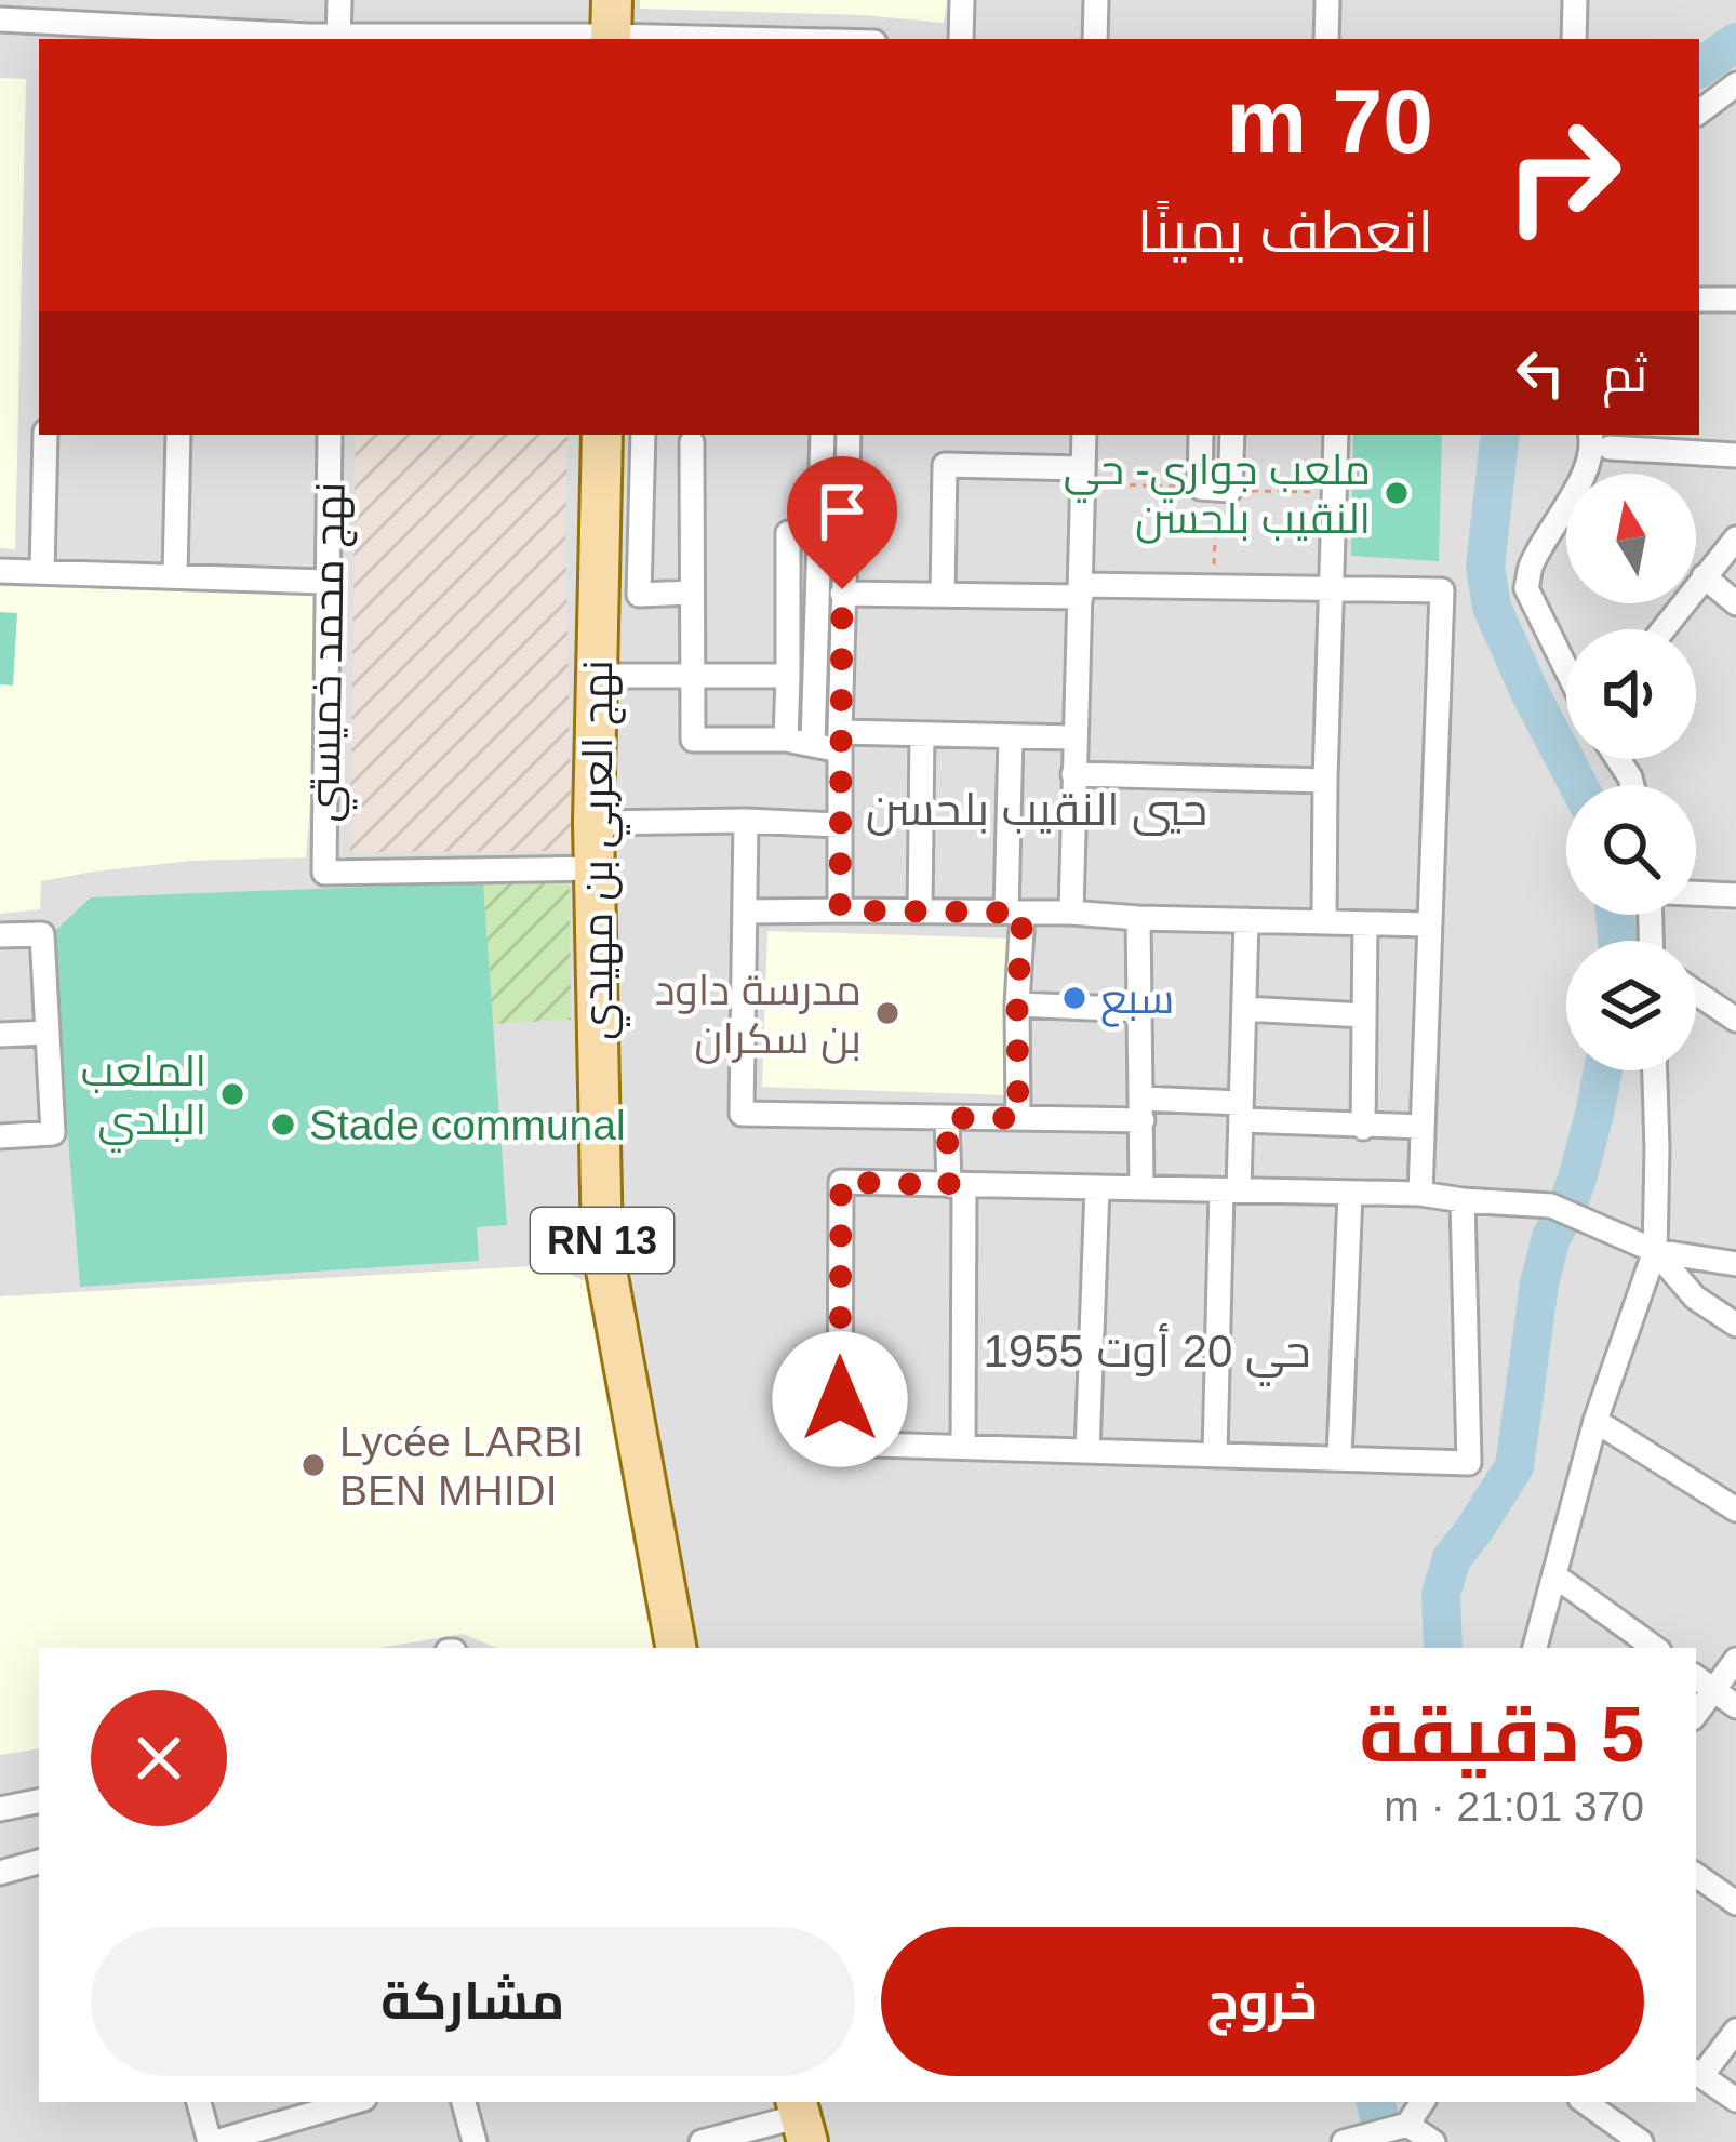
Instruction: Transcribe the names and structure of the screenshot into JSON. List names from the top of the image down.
{
  "streets": {
    "main road": ["نهج العربي بن مهيدي", "RN 13"],
    "street": ["نهج محمد خميستي"]
  },
  "crossings": [
    ["نهج محمد خميستي", "نهج العربي بن مهيدي"]
  ],
  "districts": ["حيي النقيب بلحسن", "حي 20 أوت 1955"],
  "places": [
    "ملعب جواري- حي النقيب بلحسن",
    "سبع",
    "مدرسة داود بن سكران",
    "الملعب البلدي",
    "Stade communal",
    "Lycée LARBI BEN MHIDI"
  ],
  "north": "top",
  "page": {
    "turn": ["70 m", "انعطف يمينًا"],
    "then": "ثم",
    "heading": ["5 دقيقة", "370 m · 21:01"],
    "buttons": ["خروج", "مشاركة"]
  }
}
